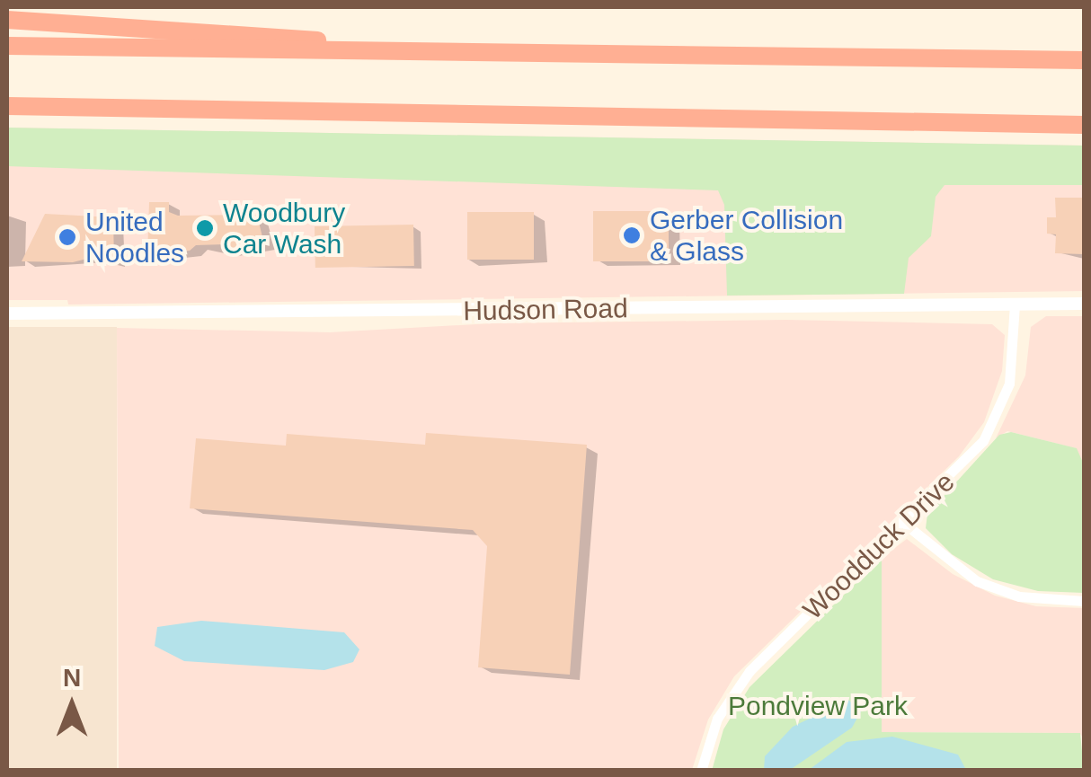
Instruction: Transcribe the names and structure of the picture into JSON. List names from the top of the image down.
{
  "streets": {
    "street": ["Hudson Road", "Woodduck Drive"]
  },
  "crossings": [
    ["Hudson Road", "Woodduck Drive"]
  ],
  "parks": ["Pondview Park"],
  "places": ["Woodbury Car Wash", "Gerber Collision & Glass", "United Noodles"],
  "north": "top"
}
